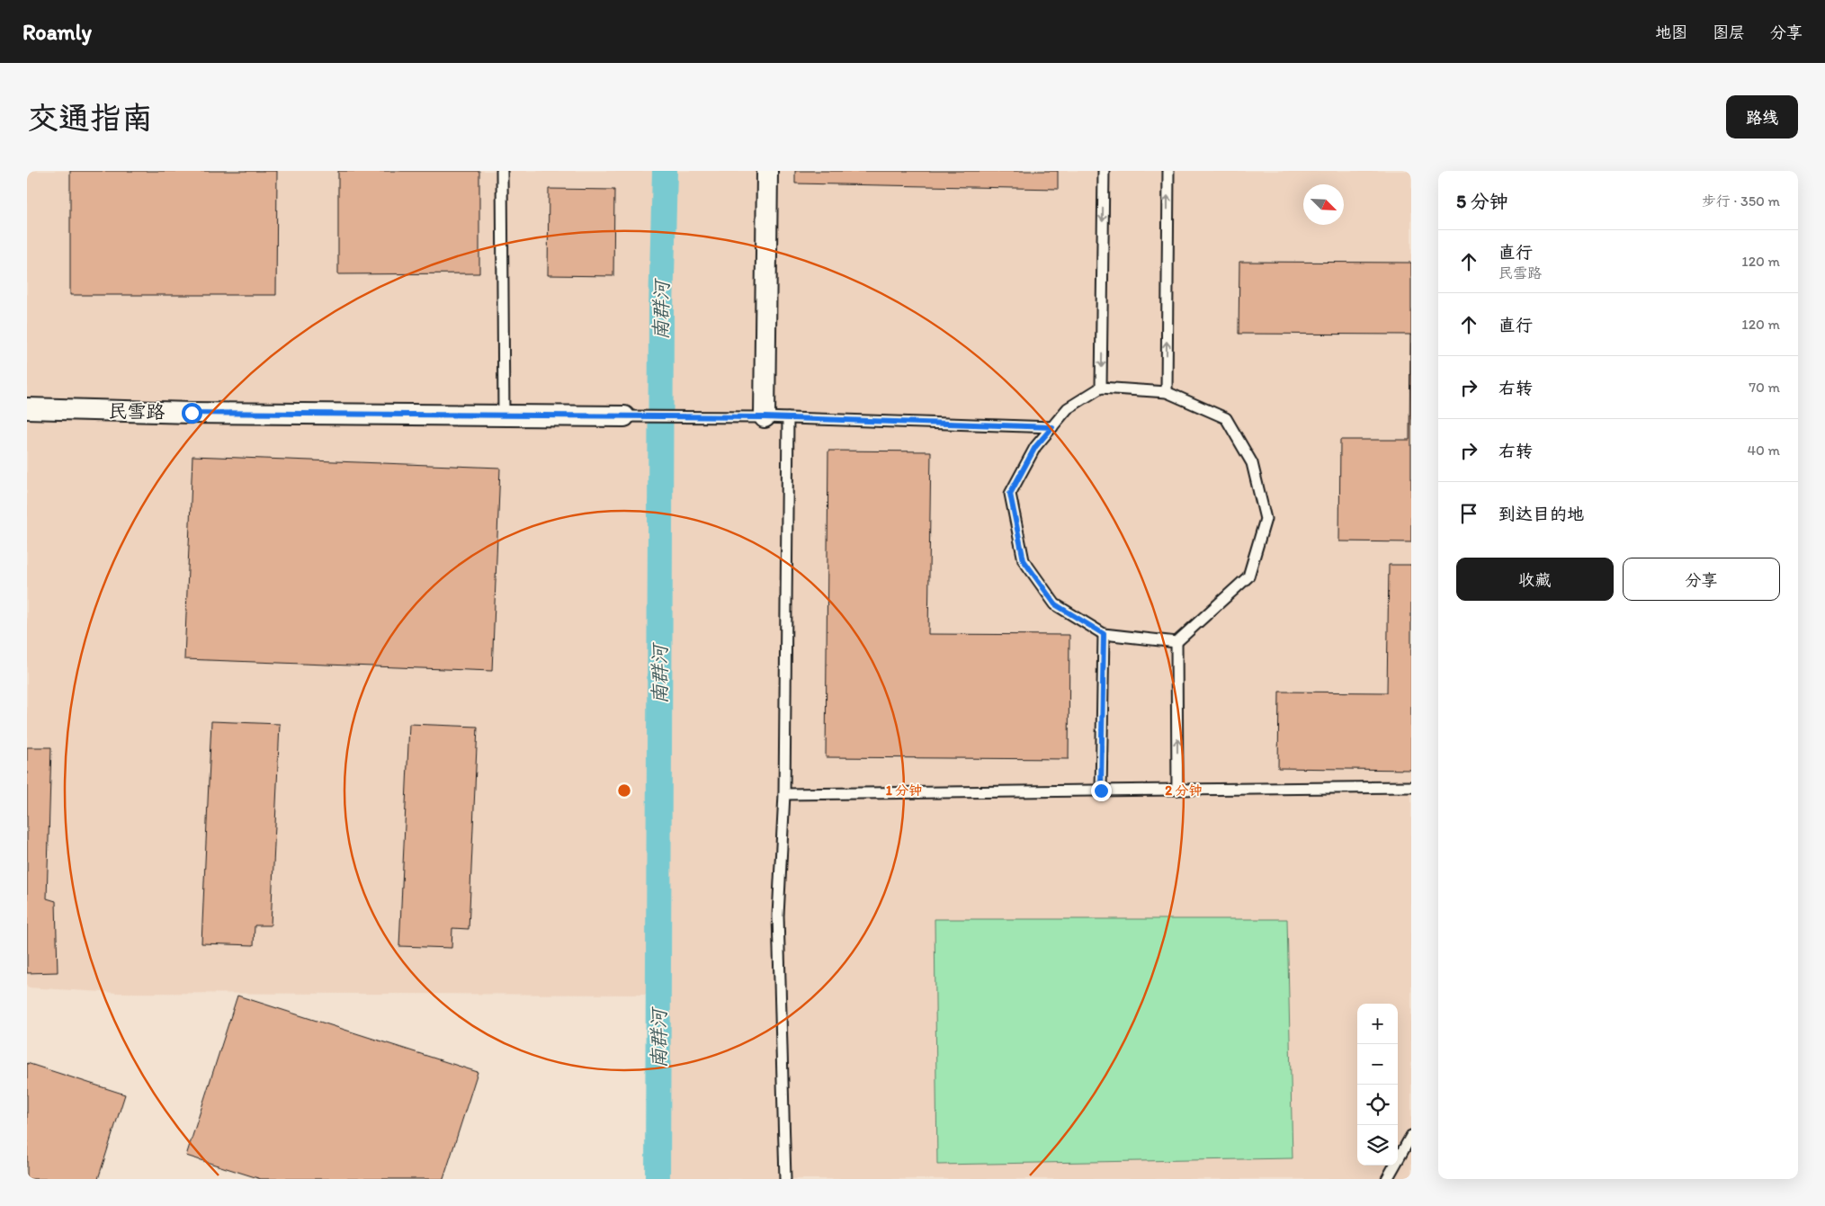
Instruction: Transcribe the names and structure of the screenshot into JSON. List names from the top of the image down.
{
  "streets": {
    "street": ["民雪路"]
  },
  "water": ["南群河"],
  "north": "bottom right",
  "page": {
    "header": "Roamly",
    "nav": ["地图", "图层", "分享"],
    "buttons": [
      "路线",
      ["收藏", "分享"]
    ],
    "title": "交通指南",
    "heading": ["5 分钟", "步行 · 350 m"],
    "list": [
      ["直行", "民雪路", "120 m"],
      ["直行", "120 m"],
      ["右转", "70 m"],
      ["右转", "40 m"],
      "到达目的地"
    ],
    "map_buttons": ["+", "−"]
  },
  "rings": ["1 分钟", "2 分钟"]
}
